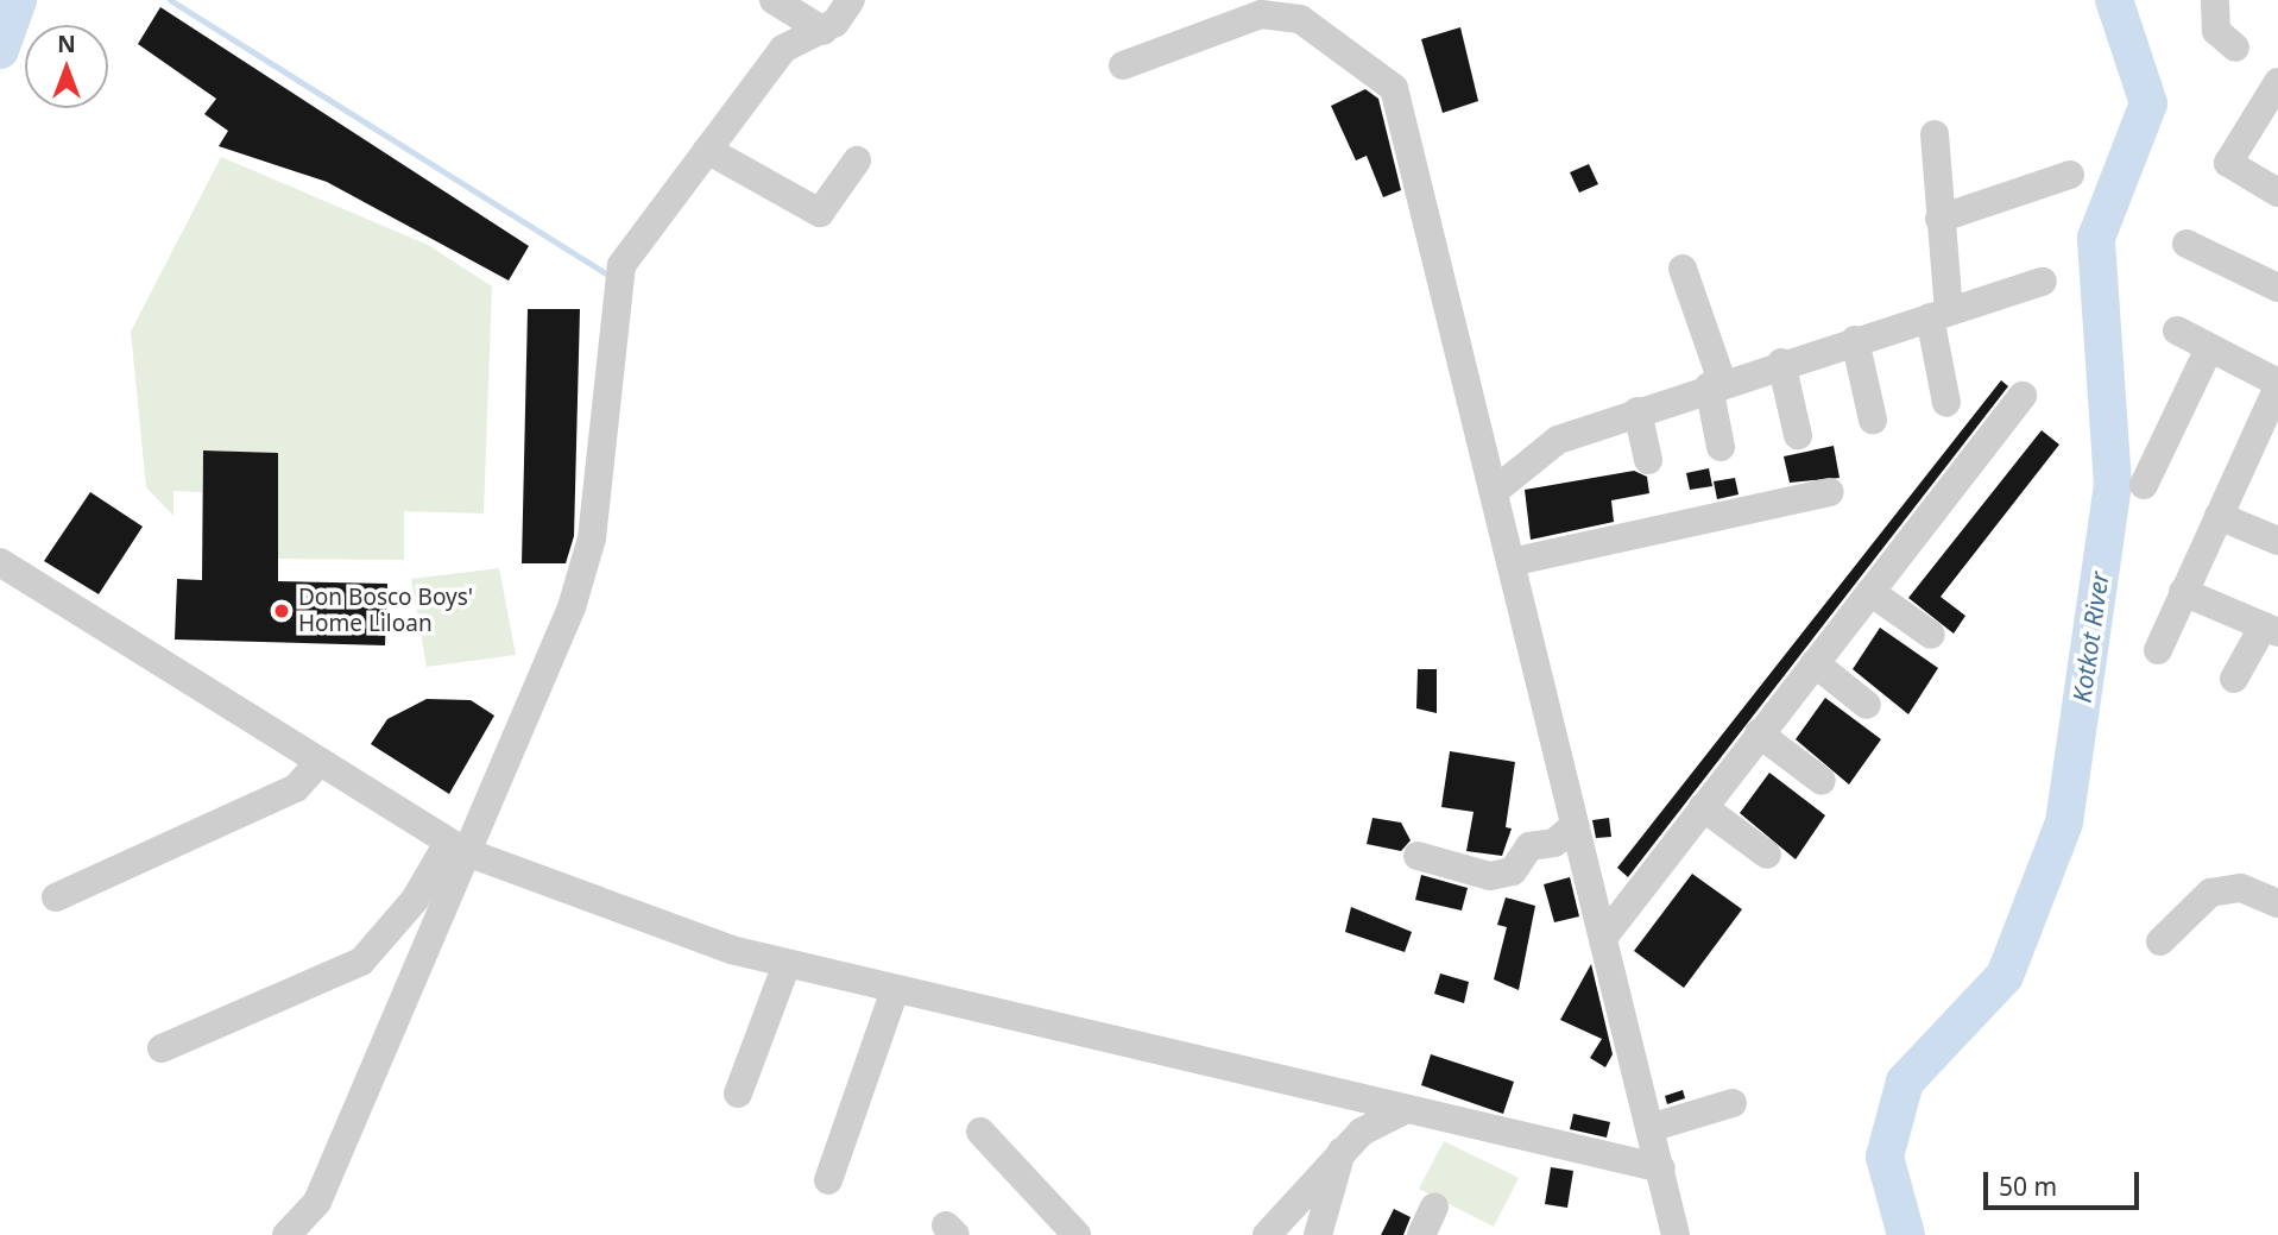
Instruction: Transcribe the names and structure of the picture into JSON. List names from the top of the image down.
{
  "water": ["Kotkot River"],
  "places": ["Don Bosco Boys' Home Liloan"],
  "scale_bar": "50 m",
  "north": "top"
}
